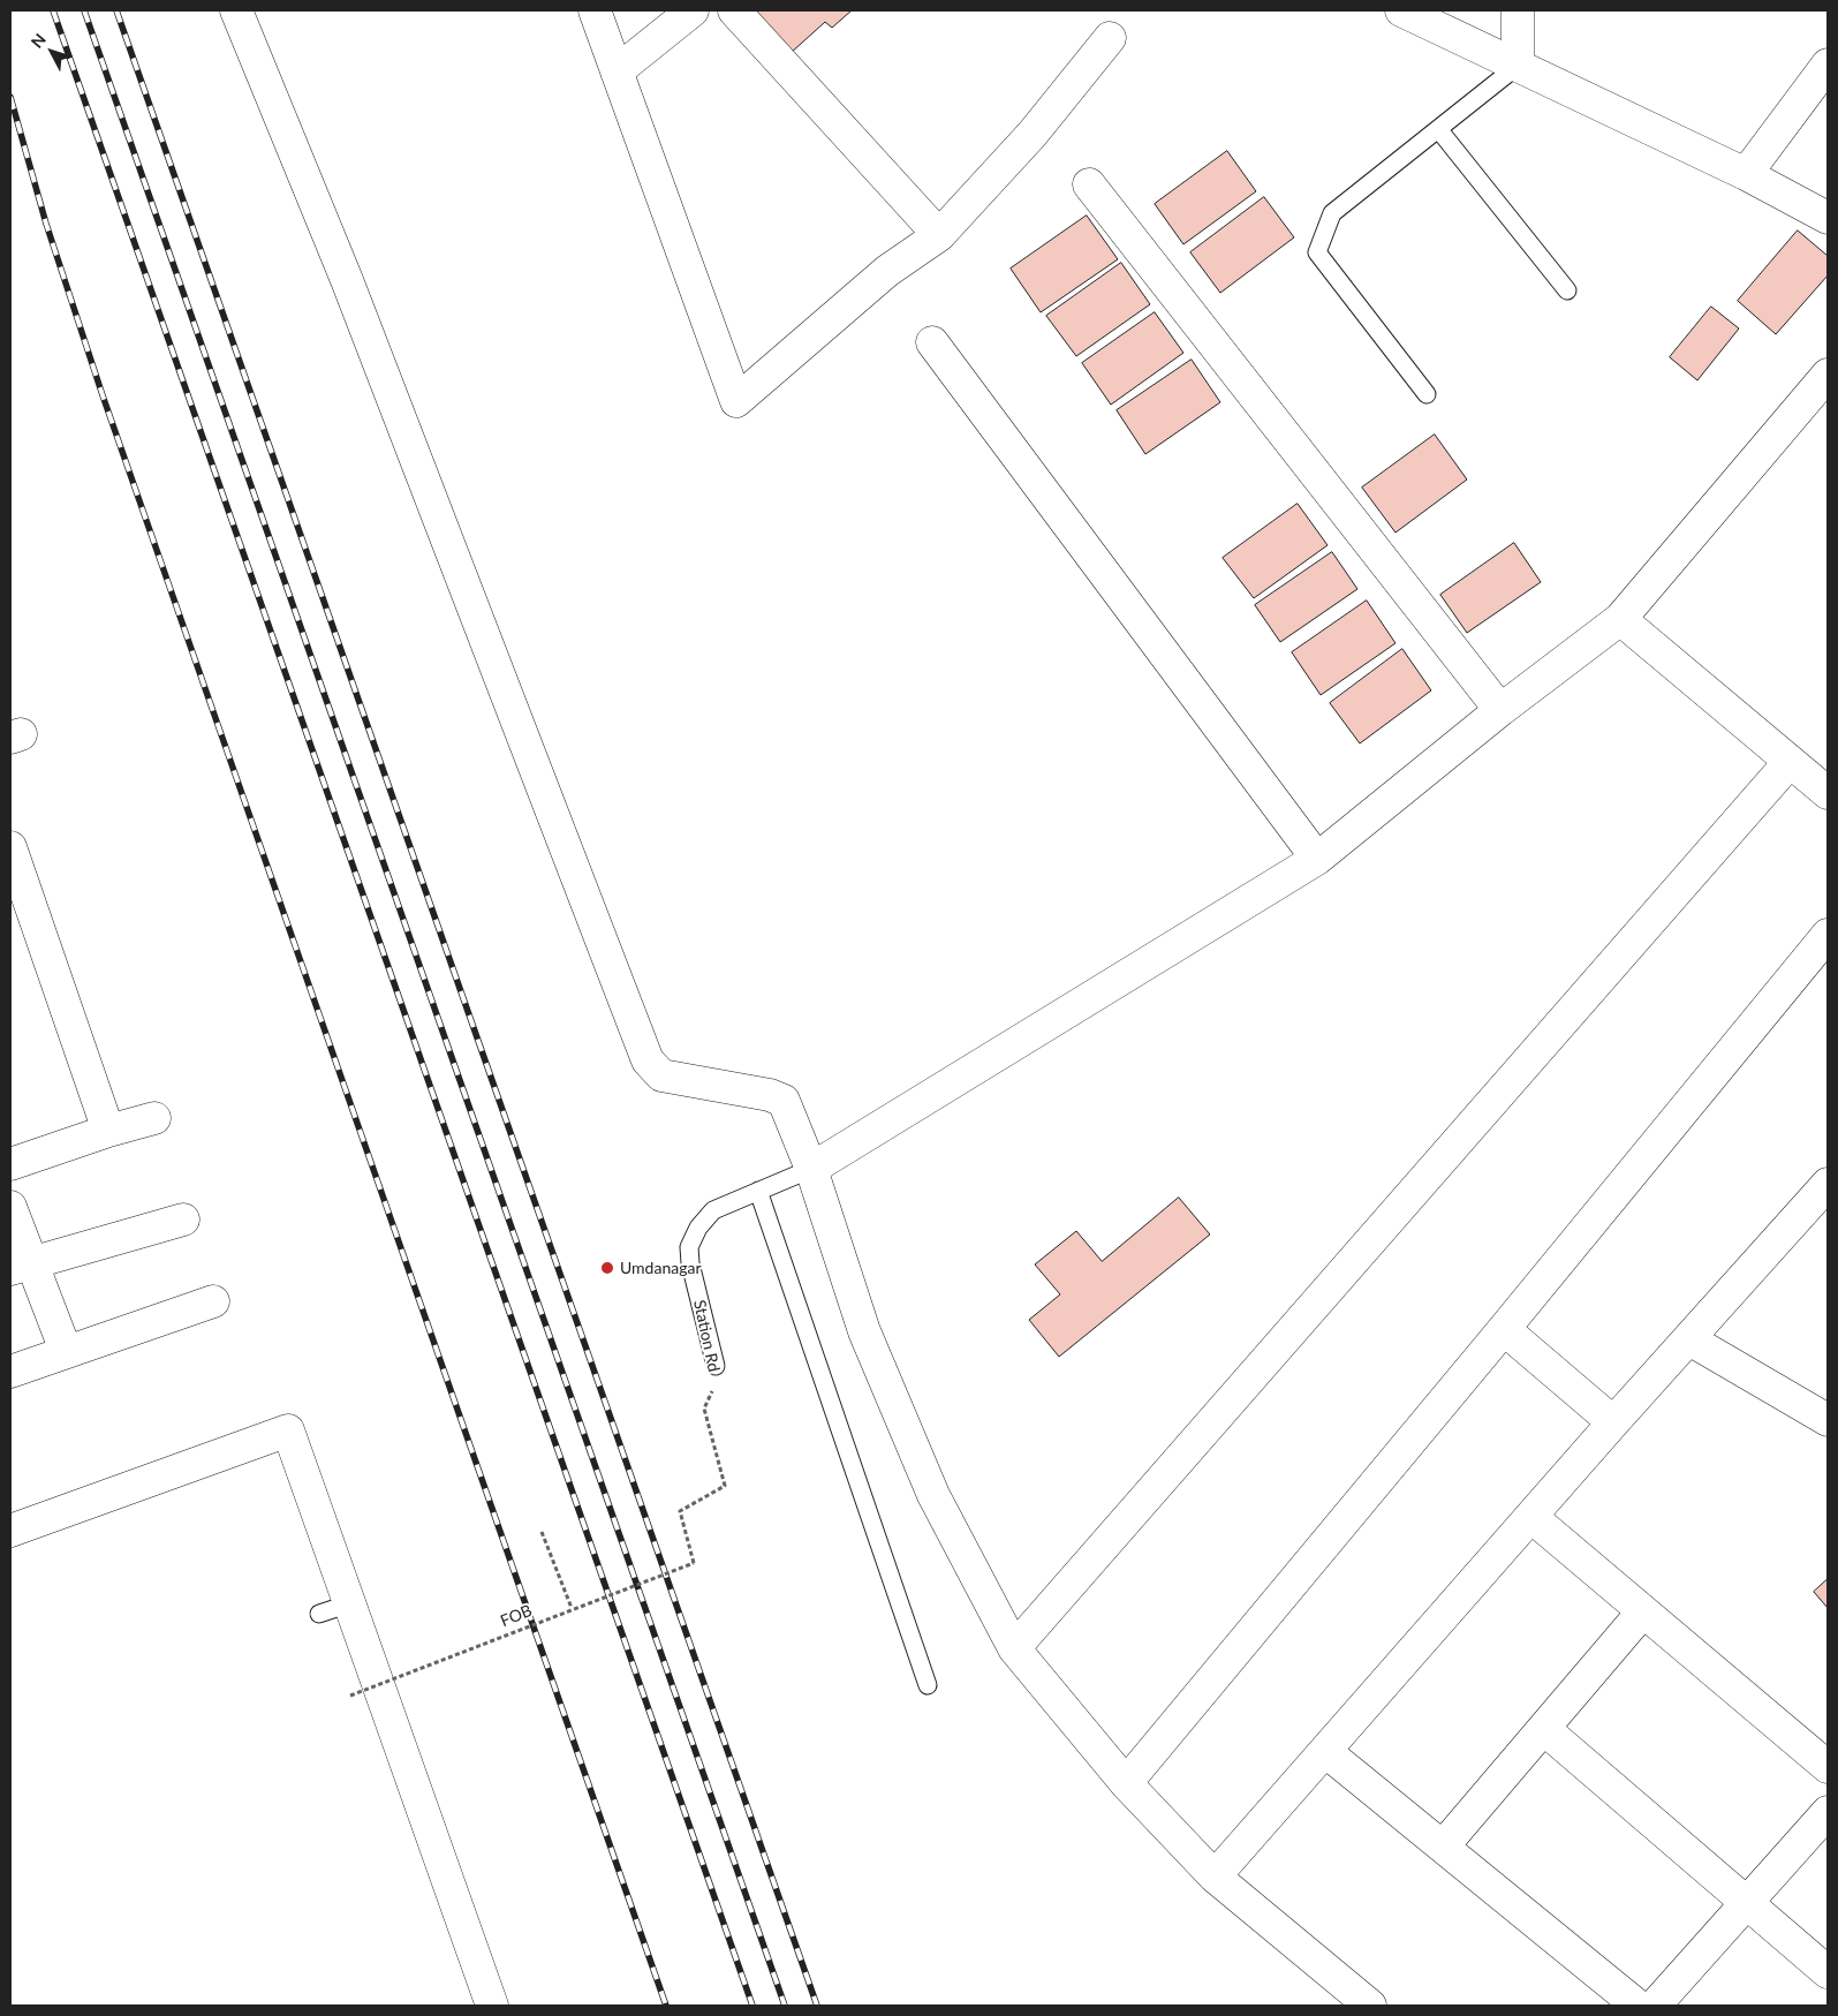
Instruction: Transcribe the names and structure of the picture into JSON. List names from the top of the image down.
{
  "streets": {
    "lane": ["Station Rd"],
    "path": ["FOB"]
  },
  "crossings": [
    ["Station Rd", "FOB"]
  ],
  "places": ["Umdanagar"],
  "north": "top left"
}
